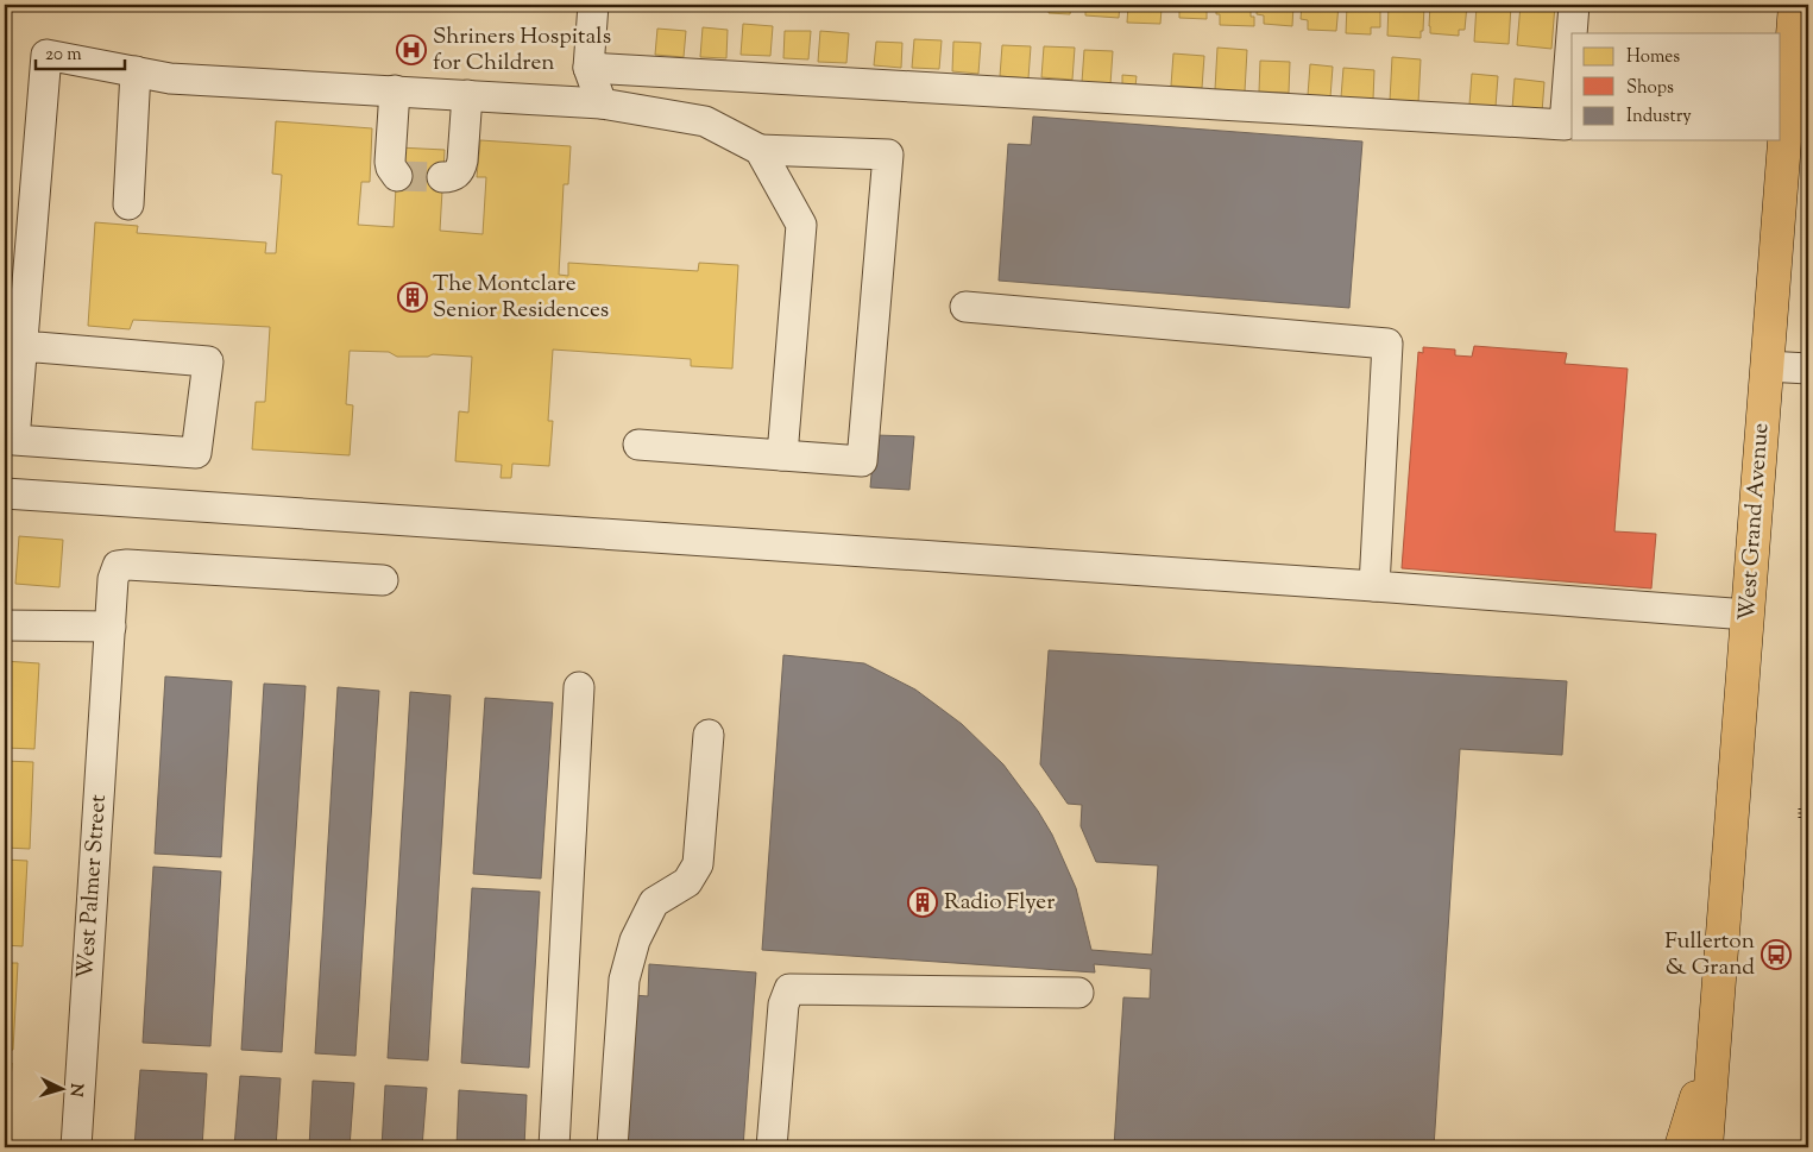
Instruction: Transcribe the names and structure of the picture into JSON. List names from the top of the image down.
{
  "streets": {
    "main road": ["West Grand Avenue"],
    "street": ["West Palmer Street"]
  },
  "places": {
    "hospital": ["Shriners Hospitals for Children"],
    "building": ["The Montclare Senior Residences", "Radio Flyer"],
    "bus stop": ["Fullerton & Grand"]
  },
  "legend": ["Homes", "Shops", "Industry"],
  "scale_bar": "20 m",
  "north": "right"
}
